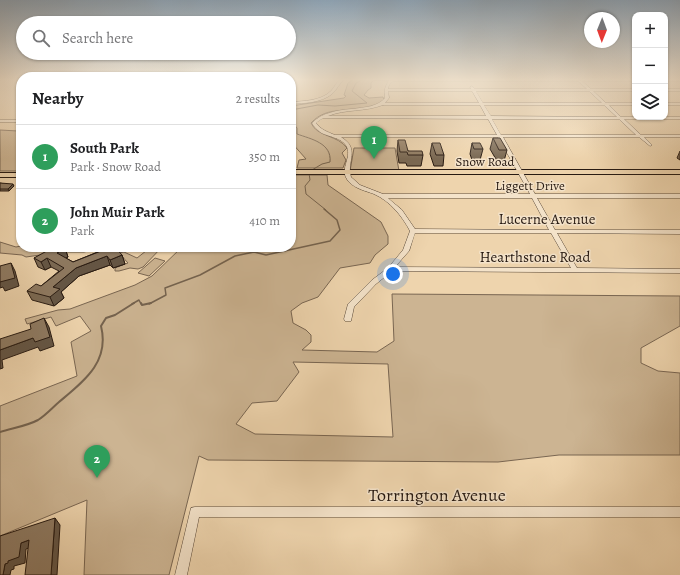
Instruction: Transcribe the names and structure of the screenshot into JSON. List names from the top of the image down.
{
  "streets": {
    "main road": ["Snow Road"],
    "street": [
      "Liggett Drive",
      "Lucerne Avenue",
      "Hearthstone Road",
      "Torrington Avenue"
    ]
  },
  "north": "bottom",
  "page": {
    "map_buttons": ["+", "−"],
    "search": "Search here",
    "heading": ["Nearby", "2 results"],
    "list": [
      {
        "mark": "1",
        "name": "South Park",
        "note": "Park · Snow Road",
        "value": "350 m"
      },
      {
        "mark": "2",
        "name": "John Muir Park",
        "note": "Park",
        "value": "410 m"
      }
    ],
    "pins": ["1", "2"]
  }
}
